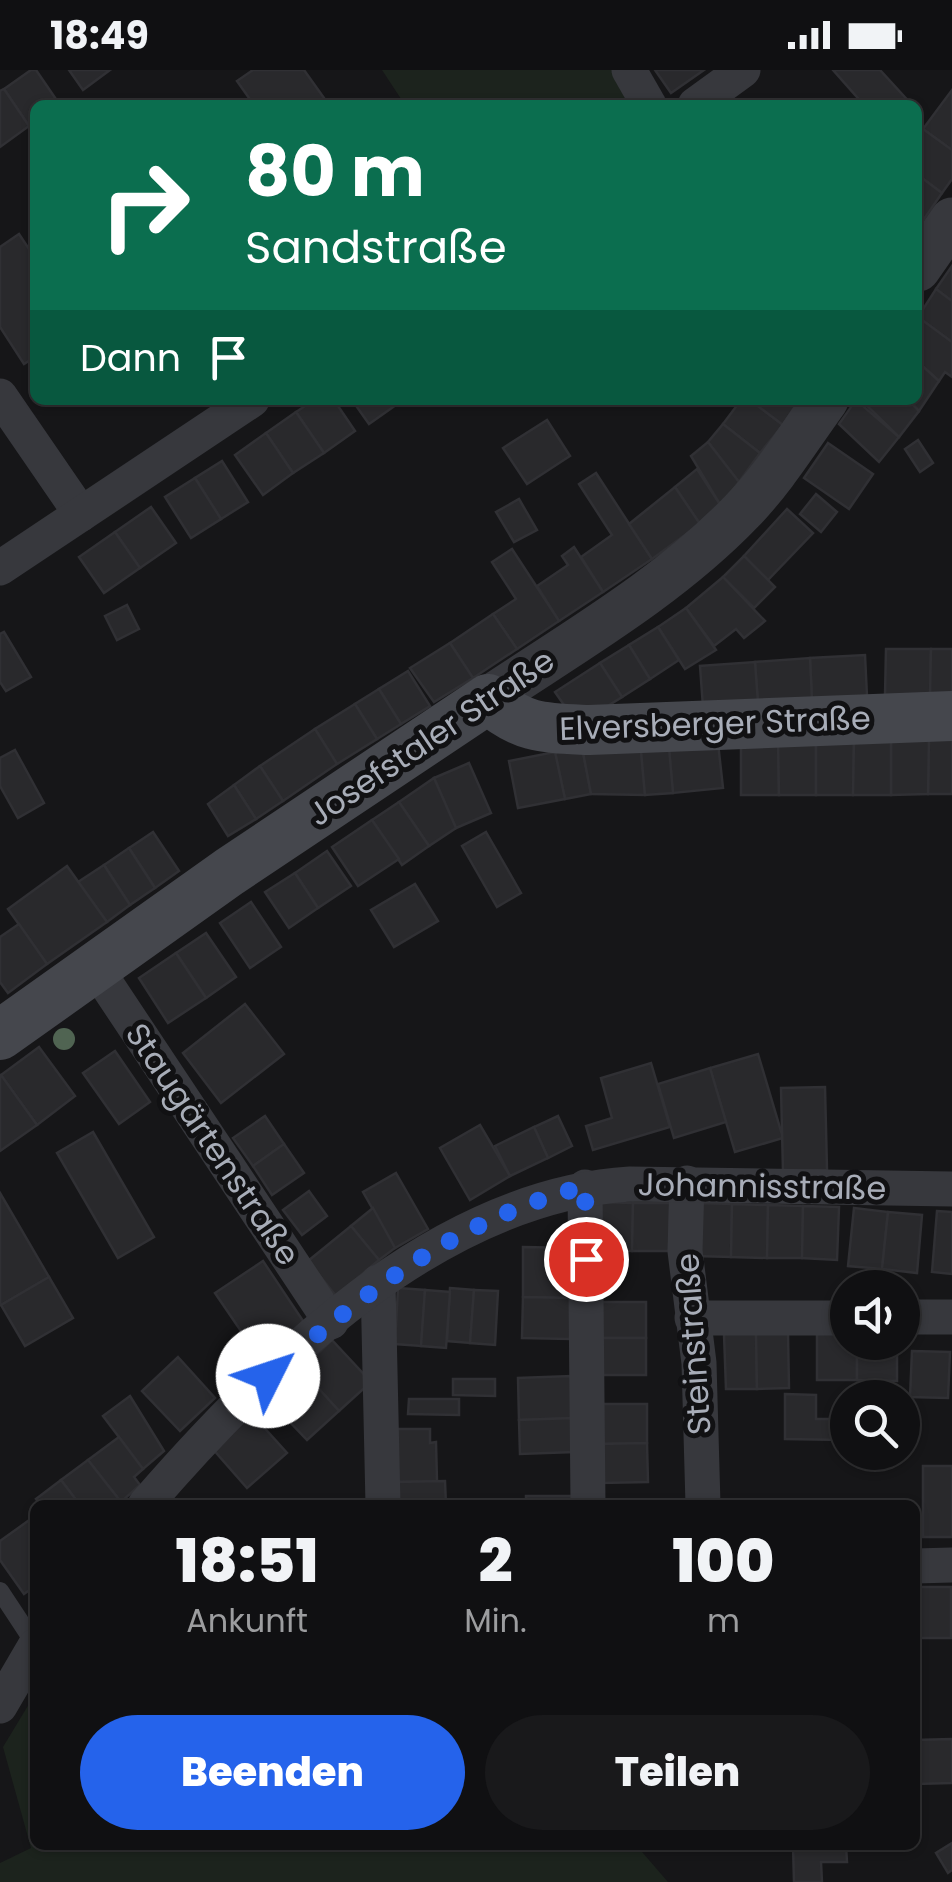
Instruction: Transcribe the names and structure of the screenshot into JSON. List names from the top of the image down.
{
  "streets": {
    "main road": ["Elversberger Straße", "Josefstaler Straße"],
    "street": ["Staugärtenstraße", "Johannisstraße", "Steinstraße"]
  },
  "crossings": [
    ["Elversberger Straße", "Josefstaler Straße"],
    ["Josefstaler Straße", "Staugärtenstraße"],
    ["Staugärtenstraße", "Johannisstraße"],
    ["Johannisstraße", "Steinstraße"]
  ],
  "page": {
    "status": "18:49",
    "turn": ["80 m", "Sandstraße"],
    "then": "Dann",
    "eta": [
      "18:51",
      "Ankunft",
      "2",
      "Min.",
      "100",
      "m"
    ],
    "buttons": ["Beenden", "Teilen"]
  }
}
